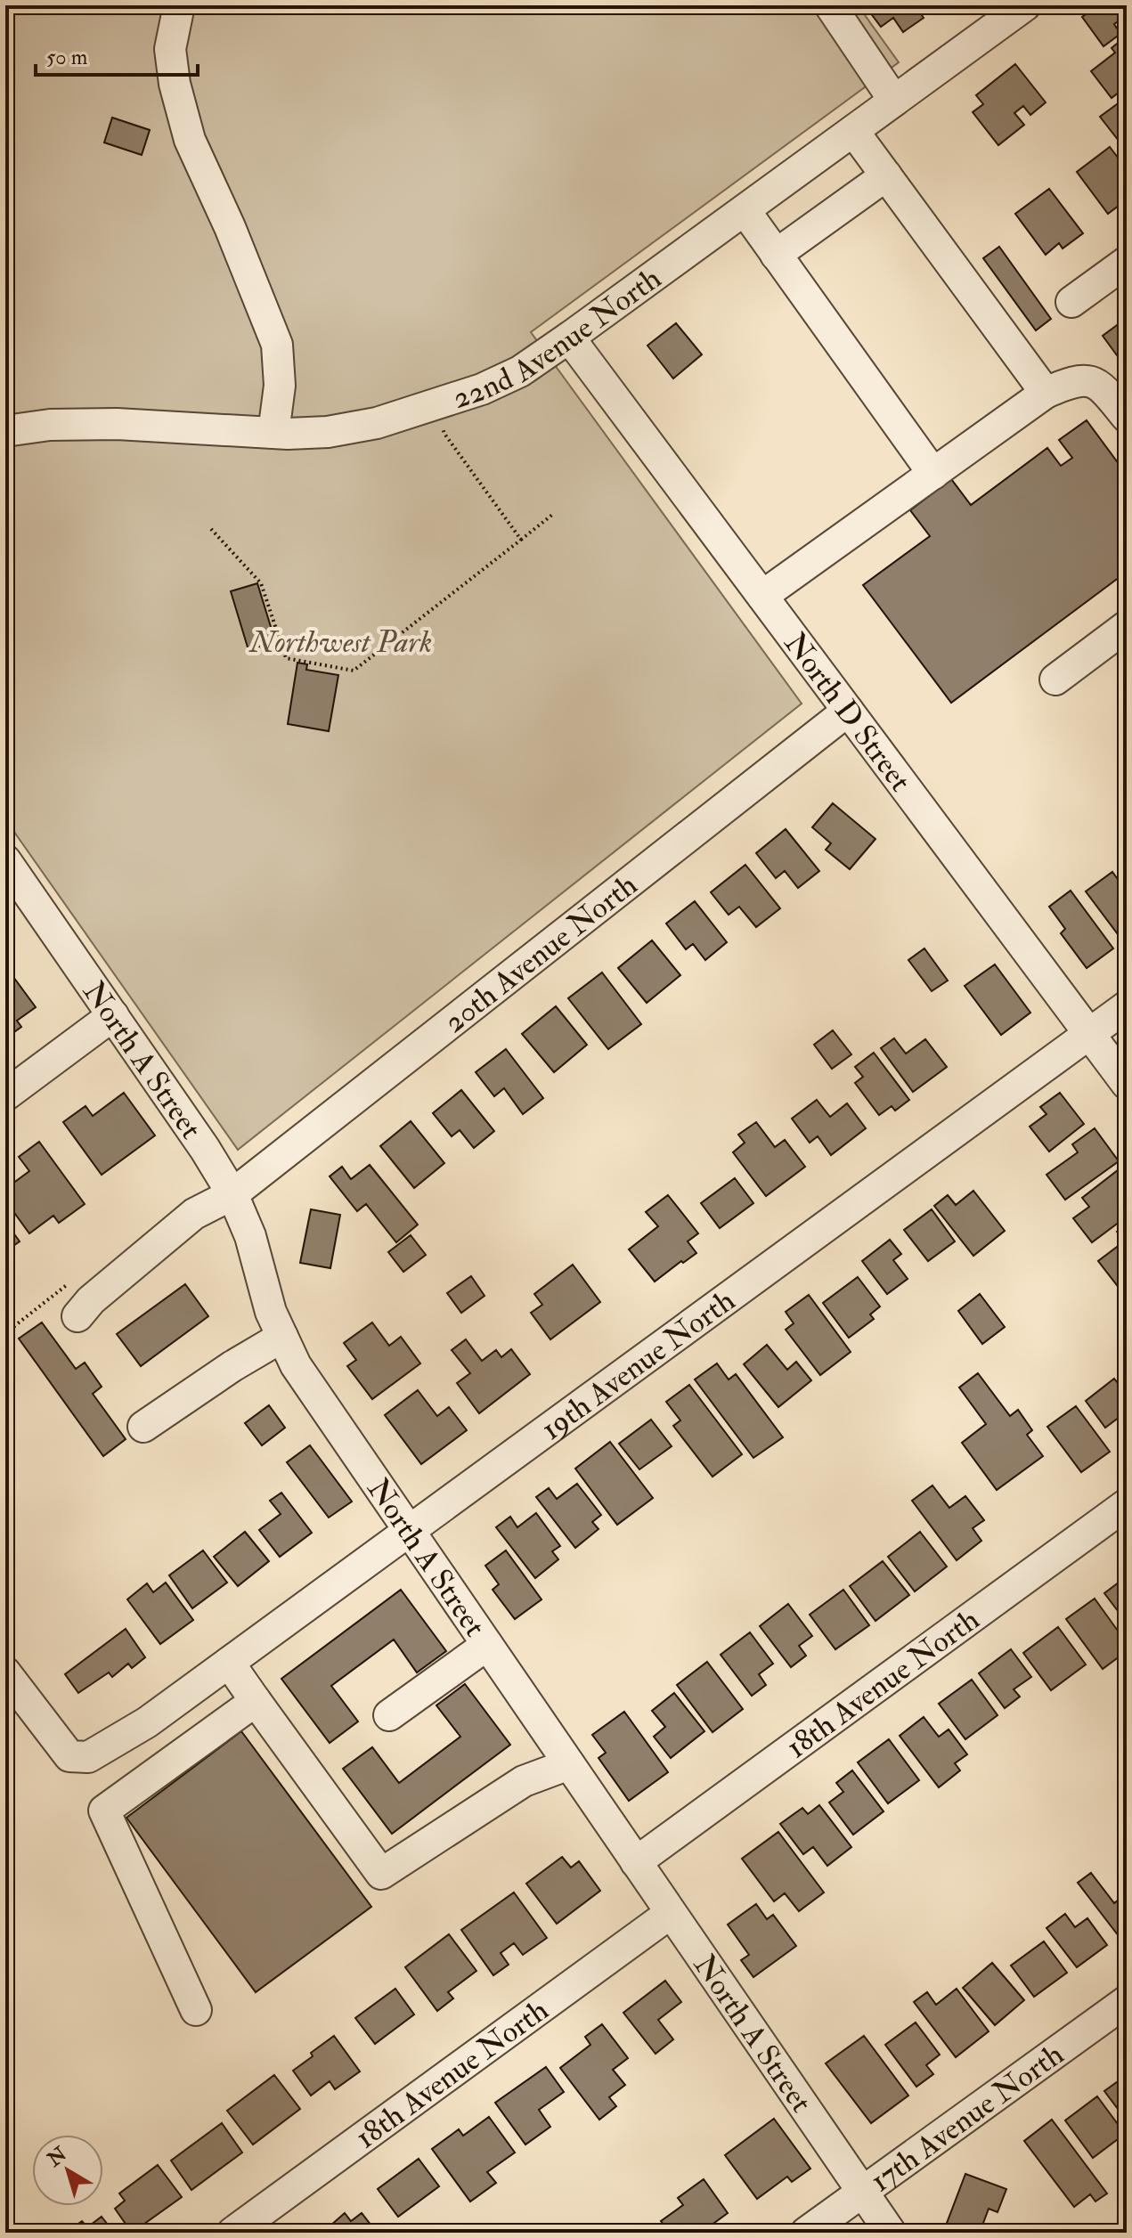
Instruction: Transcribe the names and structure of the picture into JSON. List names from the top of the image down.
{
  "streets": {
    "street": [
      "22nd Avenue North",
      "North D Street",
      "20th Avenue North",
      "North A Street",
      "19th Avenue North",
      "18th Avenue North",
      "17th Avenue North"
    ]
  },
  "crossings": [
    ["22nd Avenue North", "North D Street"],
    ["North D Street", "20th Avenue North"],
    ["North D Street", "19th Avenue North"],
    ["20th Avenue North", "North A Street"],
    ["North A Street", "19th Avenue North"],
    ["North A Street", "18th Avenue North"],
    ["North A Street", "17th Avenue North"]
  ],
  "parks": ["Northwest Park"],
  "scale_bar": "50 m",
  "north": "top left"
}
